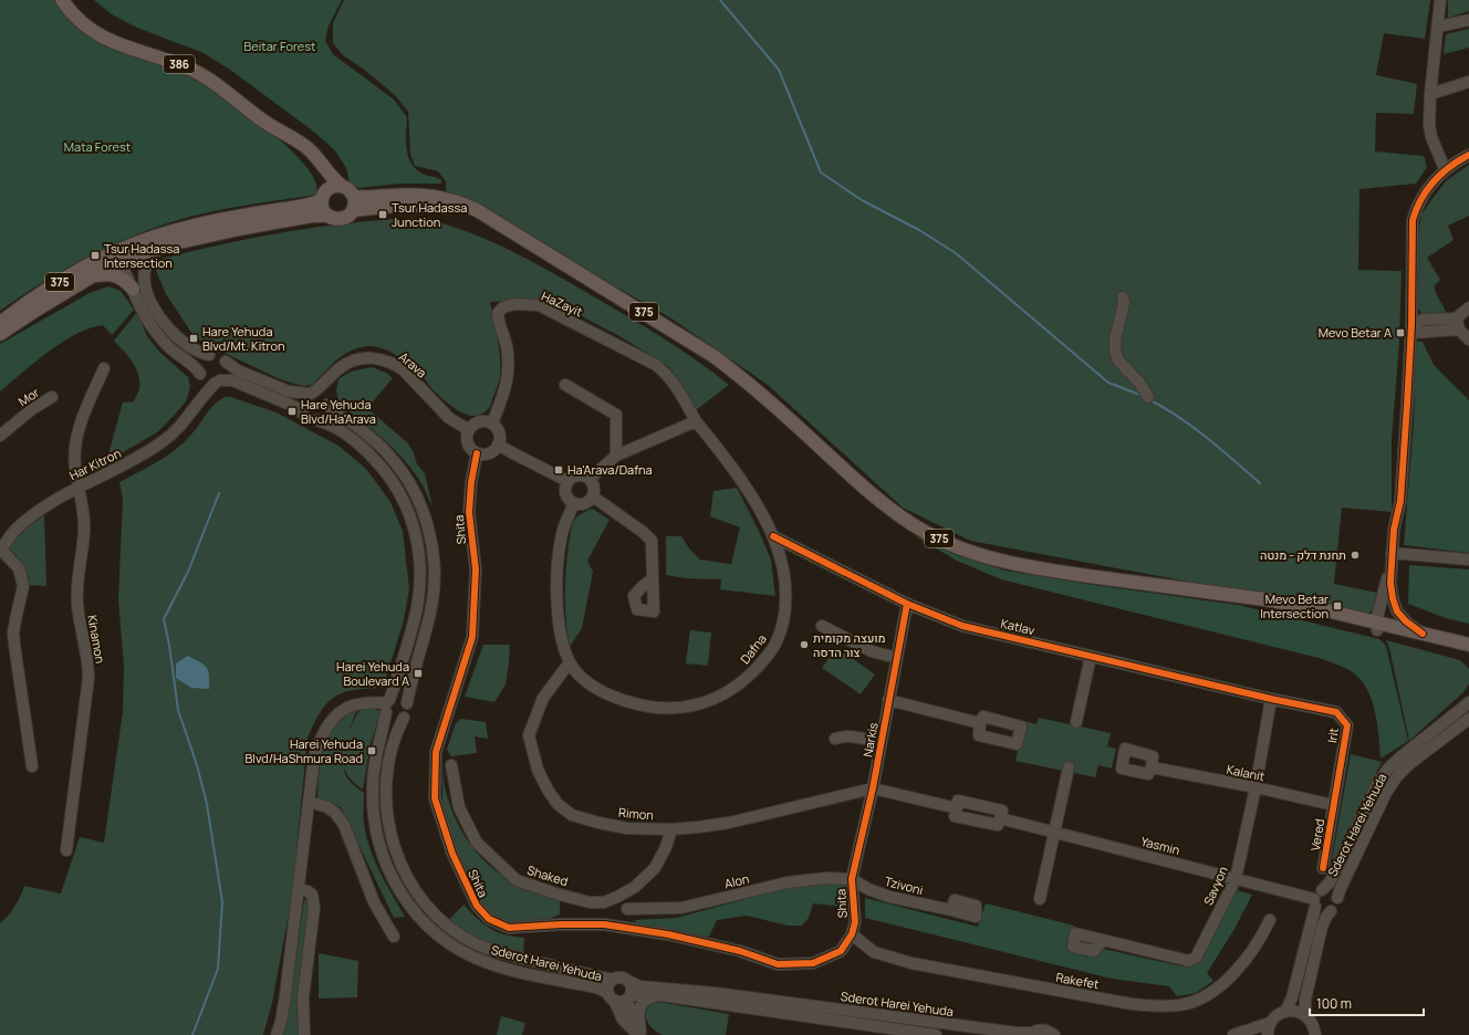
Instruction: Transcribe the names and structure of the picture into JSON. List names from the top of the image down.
{
  "streets": {
    "main road": ["386", "375"],
    "street": [
      "HaZayit",
      "Arava",
      "Mor",
      "Har Kitron",
      "Shita",
      "Katlav",
      "Kinamon",
      "Dafna",
      "Irit",
      "Narkis",
      "Kalanit",
      "Rimon",
      "Sderot Harei Yehuda",
      "Vered",
      "Yasmin",
      "Shaked",
      "Alon",
      "Tzivoni",
      "Savyon",
      "Rakefet"
    ]
  },
  "crossings": [
    ["386", "375"],
    ["HaZayit", "Arava"],
    ["HaZayit", "Shita"],
    ["HaZayit", "Dafna"],
    ["Arava", "Shita"],
    ["Arava", "Sderot Harei Yehuda"],
    ["Har Kitron", "Kinamon"],
    ["Shita", "Narkis"],
    ["Shita", "Alon"],
    ["Shita", "Tzivoni"],
    ["Shita", "Rakefet"],
    ["Katlav", "Dafna"],
    ["Katlav", "Irit"],
    ["Katlav", "Narkis"],
    ["Katlav", "Savyon"],
    ["Dafna", "Rimon"],
    ["Irit", "Kalanit"],
    ["Irit", "Vered"],
    ["Irit", "Savyon"],
    ["Narkis", "Rimon"],
    ["Narkis", "Yasmin"],
    ["Narkis", "Alon"],
    ["Narkis", "Tzivoni"],
    ["Kalanit", "Vered"],
    ["Kalanit", "Savyon"],
    ["Rimon", "Yasmin"],
    ["Rimon", "Shaked"],
    ["Sderot Harei Yehuda", "Yasmin"],
    ["Yasmin", "Savyon"],
    ["Alon", "Tzivoni"]
  ],
  "parks": ["Beitar Forest", "Mata Forest"],
  "places": {
    "transit": [
      "Tsur Hadassa Junction",
      "Tsur Hadassa Intersection",
      "Mevo Betar A",
      "Hare Yehuda Blvd/Mt. Kitron",
      "Hare Yehuda Blvd/Ha'Arava",
      "Ha'Arava/Dafna",
      "Mevo Betar Intersection",
      "Harei Yehuda Boulevard A",
      "Harei Yehuda Blvd/HaShmura Road"
    ],
    "other": ["תחנת דלק - מנטה", "מועצה מקומית צור הדסה"]
  },
  "scale_bar": "100 m"
}
